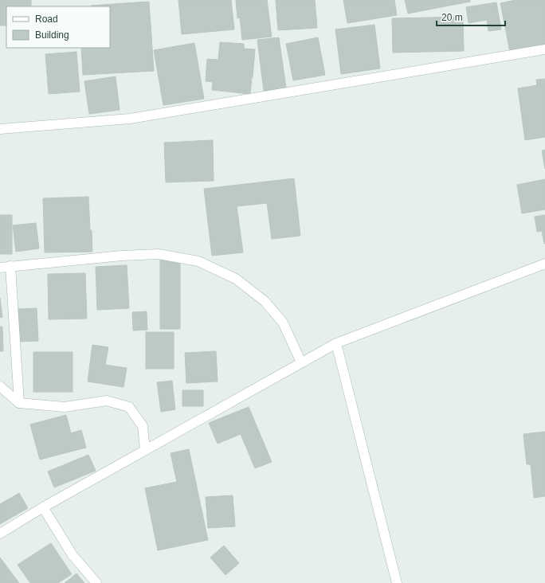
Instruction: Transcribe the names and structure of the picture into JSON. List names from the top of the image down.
{
  "legend": ["Road", "Building"],
  "scale_bar": "20 m"
}
